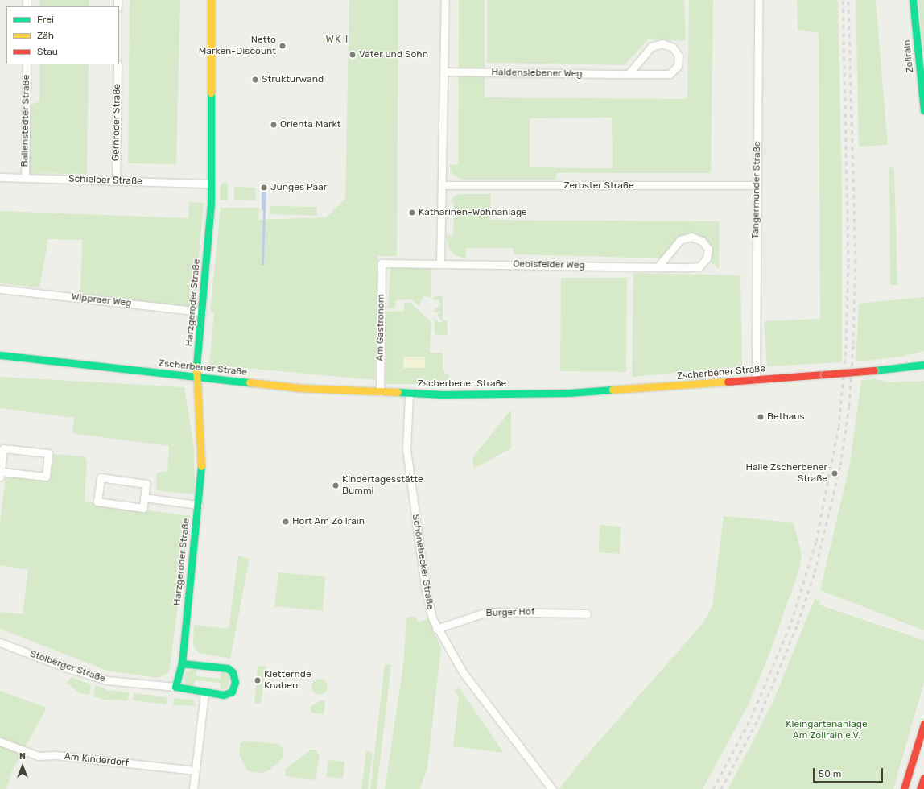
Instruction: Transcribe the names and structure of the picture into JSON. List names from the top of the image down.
{
  "streets": {
    "street": [
      "Zollrain",
      "Haldenslebener Weg",
      "Ballenstedter Straße",
      "Gernroder Straße",
      "Schieloer Straße",
      "Zerbster Straße",
      "Tangermünder Straße",
      "Oebisfelder Weg",
      "Wippraer Weg",
      "Harzgeroder Straße",
      "Am Gastronom",
      "Zscherbener Straße",
      "Schönebecker Straße",
      "Burger Hof",
      "Stolberger Straße",
      "Am Kinderdorf"
    ]
  },
  "crossings": [
    ["Ballenstedter Straße", "Schieloer Straße"],
    ["Gernroder Straße", "Schieloer Straße"],
    ["Schieloer Straße", "Harzgeroder Straße"],
    ["Zerbster Straße", "Tangermünder Straße"],
    ["Tangermünder Straße", "Zscherbener Straße"],
    ["Oebisfelder Weg", "Am Gastronom"],
    ["Wippraer Weg", "Harzgeroder Straße"],
    ["Harzgeroder Straße", "Zscherbener Straße"],
    ["Harzgeroder Straße", "Stolberger Straße"],
    ["Am Gastronom", "Zscherbener Straße"],
    ["Zscherbener Straße", "Schönebecker Straße"],
    ["Schönebecker Straße", "Burger Hof"]
  ],
  "districts": ["WK I"],
  "parks": ["Kleingartenanlage Am Zollrain e.V."],
  "places": [
    "Netto Marken-Discount",
    "Vater und Sohn",
    "Strukturwand",
    "Orienta Markt",
    "Junges Paar",
    "Katharinen-Wohnanlage",
    "Bethaus",
    "Halle Zscherbener Straße",
    "Kindertagesstätte Bummi",
    "Hort Am Zollrain",
    "Kletternde Knaben"
  ],
  "legend": ["Frei", "Zäh", "Stau"],
  "scale_bar": "50 m",
  "north": "top"
}
